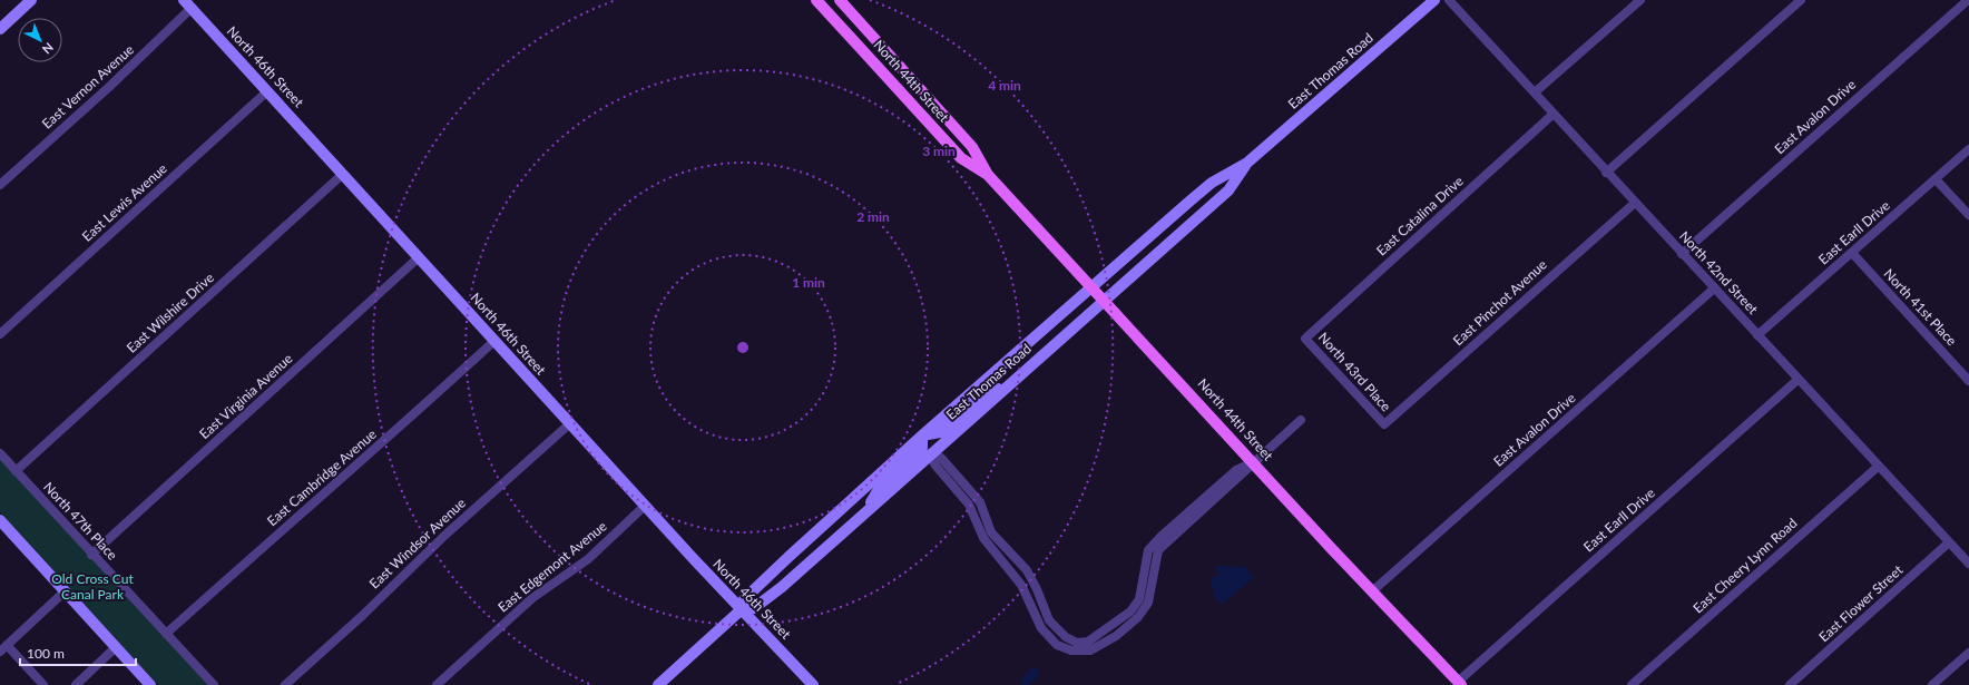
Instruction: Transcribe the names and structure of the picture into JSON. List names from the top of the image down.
{
  "streets": {
    "main road": ["North 46th Street", "East Thomas Road", "North 44th Street"],
    "street": [
      "East Vernon Avenue",
      "East Avalon Drive",
      "East Lewis Avenue",
      "East Catalina Drive",
      "East Earll Drive",
      "North 42nd Street",
      "East Pinchot Avenue",
      "North 41st Place",
      "East Wilshire Drive",
      "North 43rd Place",
      "East Virginia Avenue",
      "East Cambridge Avenue",
      "North 47th Place",
      "East Windsor Avenue",
      "East Cheery Lynn Road",
      "East Edgemont Avenue",
      "East Flower Street"
    ]
  },
  "crossings": [
    ["North 46th Street", "East Thomas Road"],
    ["North 46th Street", "East Vernon Avenue"],
    ["North 46th Street", "East Lewis Avenue"],
    ["North 46th Street", "East Wilshire Drive"],
    ["North 46th Street", "East Virginia Avenue"],
    ["North 46th Street", "East Cambridge Avenue"],
    ["North 46th Street", "East Windsor Avenue"],
    ["North 46th Street", "East Edgemont Avenue"],
    ["East Thomas Road", "North 44th Street"],
    ["North 44th Street", "East Avalon Drive"],
    ["North 44th Street", "East Earll Drive"],
    ["East Avalon Drive", "North 42nd Street"],
    ["East Catalina Drive", "North 42nd Street"],
    ["East Catalina Drive", "North 43rd Place"],
    ["East Earll Drive", "North 42nd Street"],
    ["East Earll Drive", "North 41st Place"],
    ["North 42nd Street", "East Pinchot Avenue"],
    ["North 42nd Street", "East Cheery Lynn Road"],
    ["North 42nd Street", "East Flower Street"],
    ["East Pinchot Avenue", "North 43rd Place"],
    ["East Wilshire Drive", "North 47th Place"],
    ["East Virginia Avenue", "North 47th Place"],
    ["East Cambridge Avenue", "North 47th Place"]
  ],
  "parks": ["Old Cross Cut Canal Park"],
  "scale_bar": "100 m",
  "north": "bottom right",
  "rings": [
    "4 min",
    "3 min",
    "2 min",
    "1 min"
  ]
}
